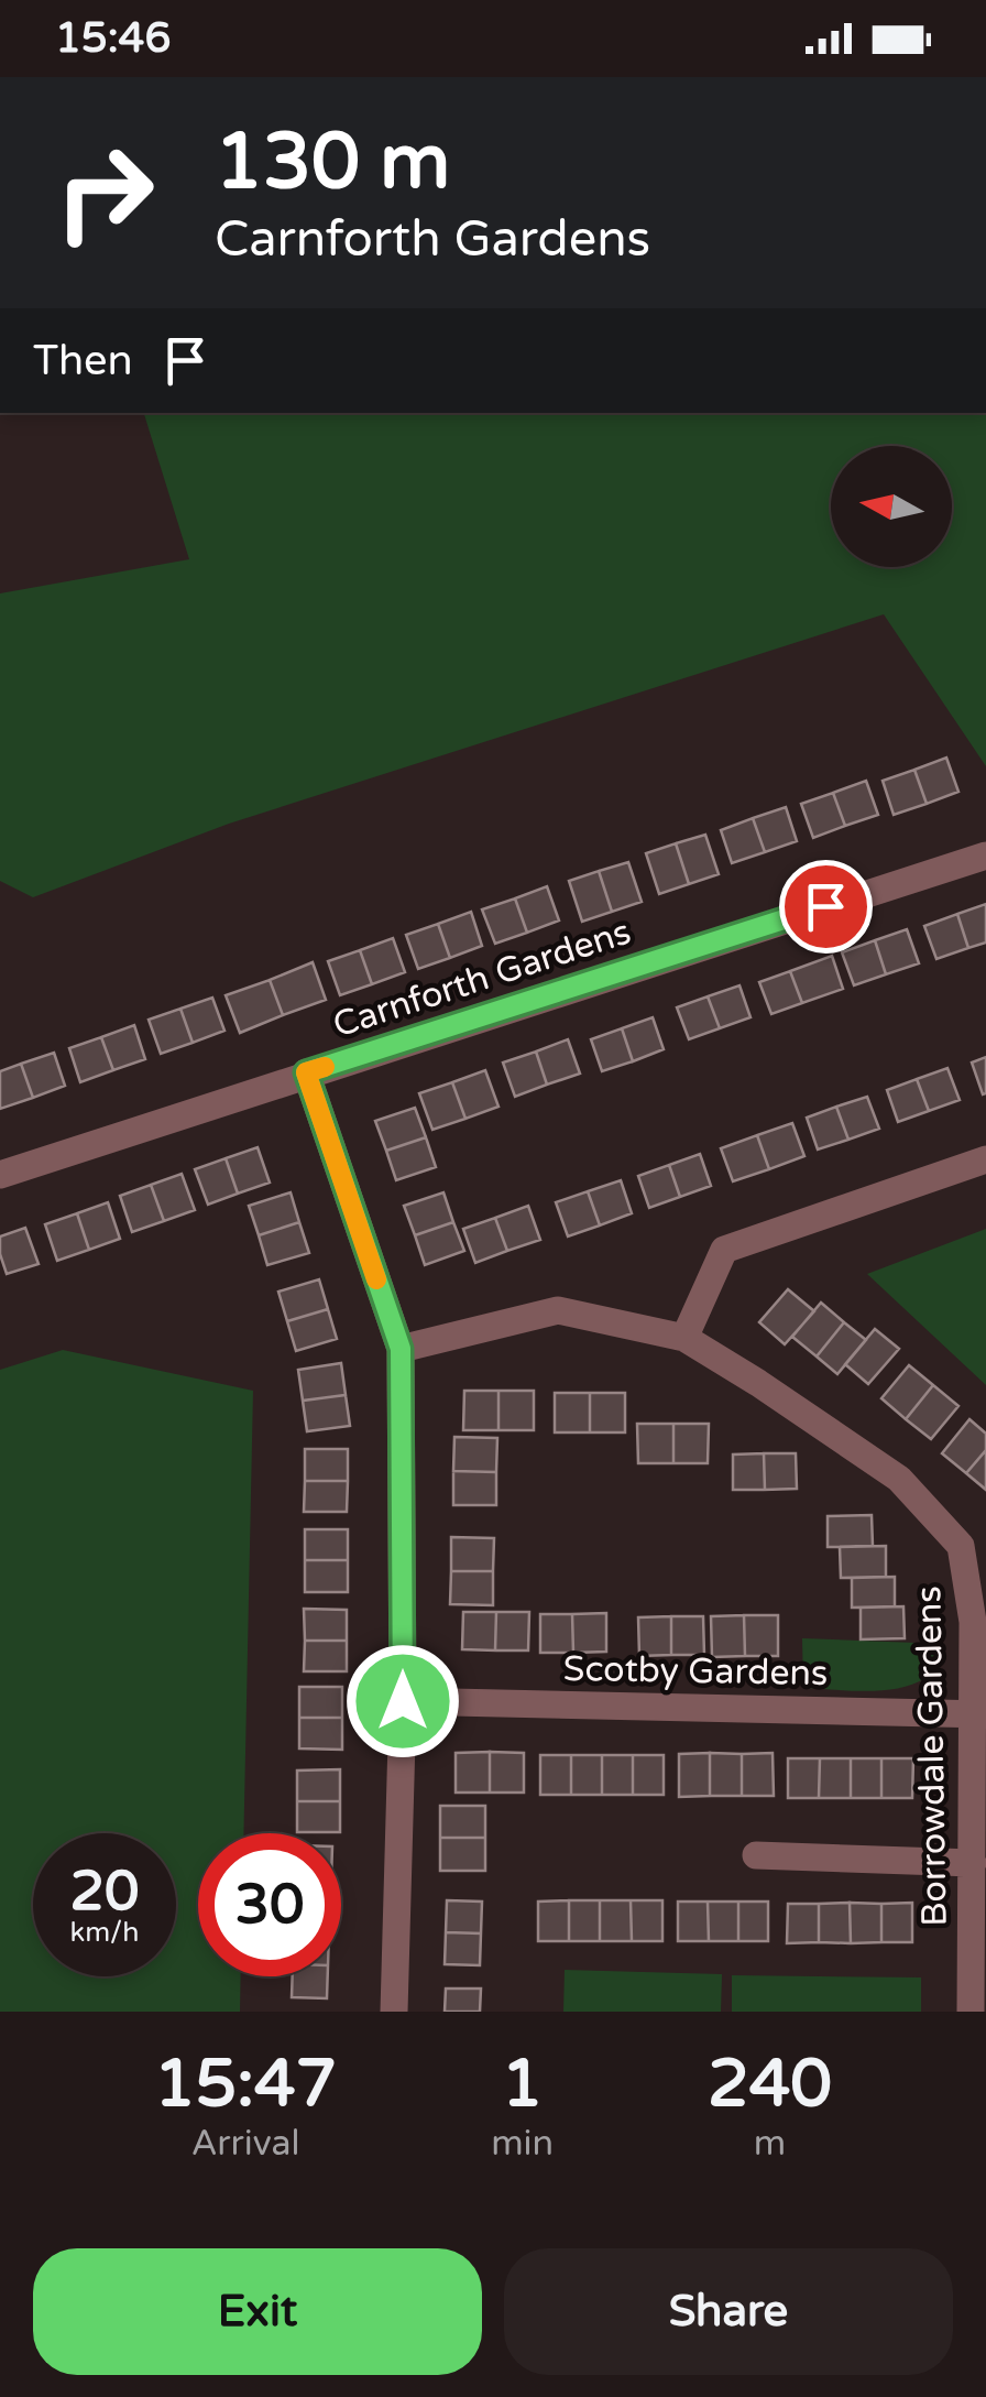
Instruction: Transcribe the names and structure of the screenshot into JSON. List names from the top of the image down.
{
  "streets": {
    "street": ["Carnforth Gardens", "Scotby Gardens", "Borrowdale Gardens"]
  },
  "crossings": [
    ["Scotby Gardens", "Borrowdale Gardens"]
  ],
  "north": "left",
  "page": {
    "status": "15:46",
    "turn": ["130 m", "Carnforth Gardens"],
    "then": "Then",
    "speed": "20 km/h",
    "limit": "30",
    "eta": [
      "15:47",
      "Arrival",
      "1",
      "min",
      "240",
      "m"
    ],
    "buttons": ["Exit", "Share"]
  }
}
